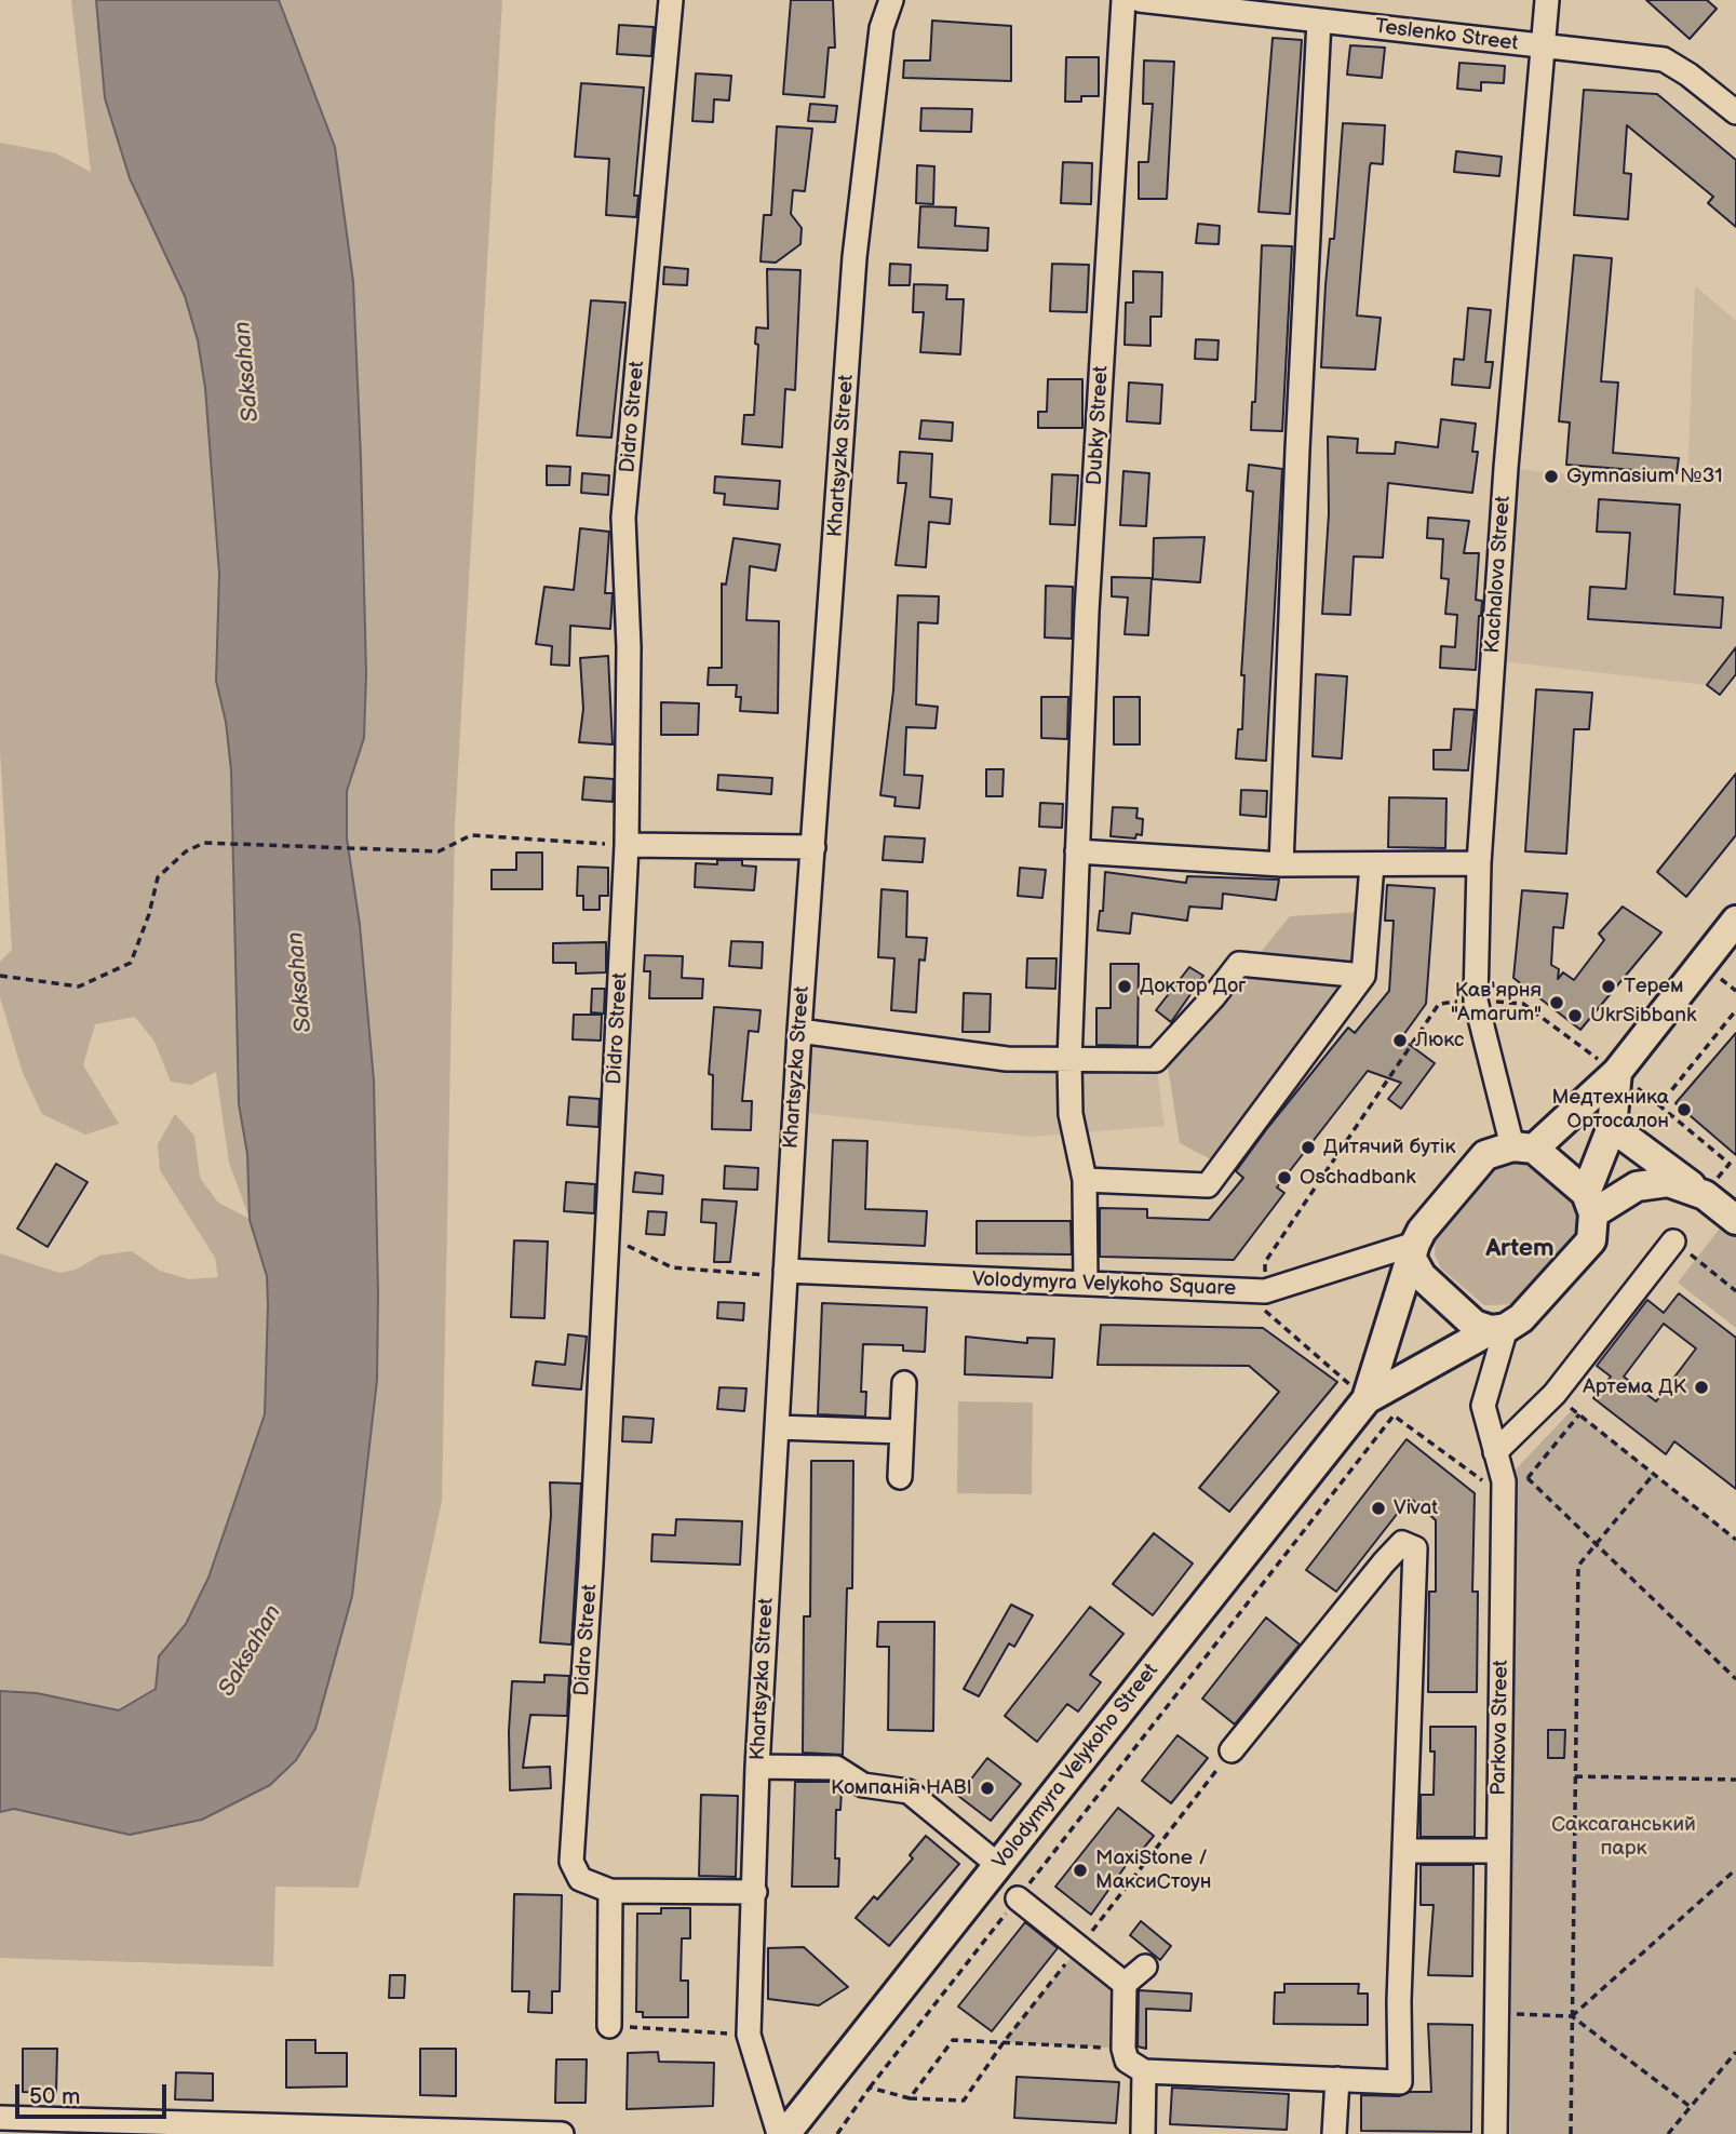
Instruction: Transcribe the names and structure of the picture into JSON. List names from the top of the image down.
{
  "streets": {
    "main road": ["Volodymyra Velykoho Street"],
    "street": [
      "Teslenko Street",
      "Didro Street",
      "Dubky Street",
      "Khartsyzka Street",
      "Kachalova Street",
      "Volodymyra Velykoho Square",
      "Parkova Street"
    ]
  },
  "crossings": [
    ["Teslenko Street", "Kachalova Street"],
    ["Didro Street", "Khartsyzka Street"],
    ["Dubky Street", "Volodymyra Velykoho Square"],
    ["Khartsyzka Street", "Volodymyra Velykoho Square"],
    ["Kachalova Street", "Volodymyra Velykoho Square"],
    ["Kachalova Street", "Parkova Street"],
    ["Volodymyra Velykoho Square", "Parkova Street"]
  ],
  "districts": ["Artem"],
  "water": ["Saksahan"],
  "parks": ["Саксаганський парк"],
  "places": [
    "Gymnasium №31",
    "Доктор Дог",
    "Терем",
    "Кав'ярня \"Amarum\"",
    "UkrSibbank",
    "Люкс",
    "Медтехника Ортосалон",
    "Дитячий бутік",
    "Oschadbank",
    "Артема ДК",
    "Vivat",
    "Компанія НАВІ",
    "MaxiStone / МаксиСтоун"
  ],
  "scale_bar": "50 m"
}
